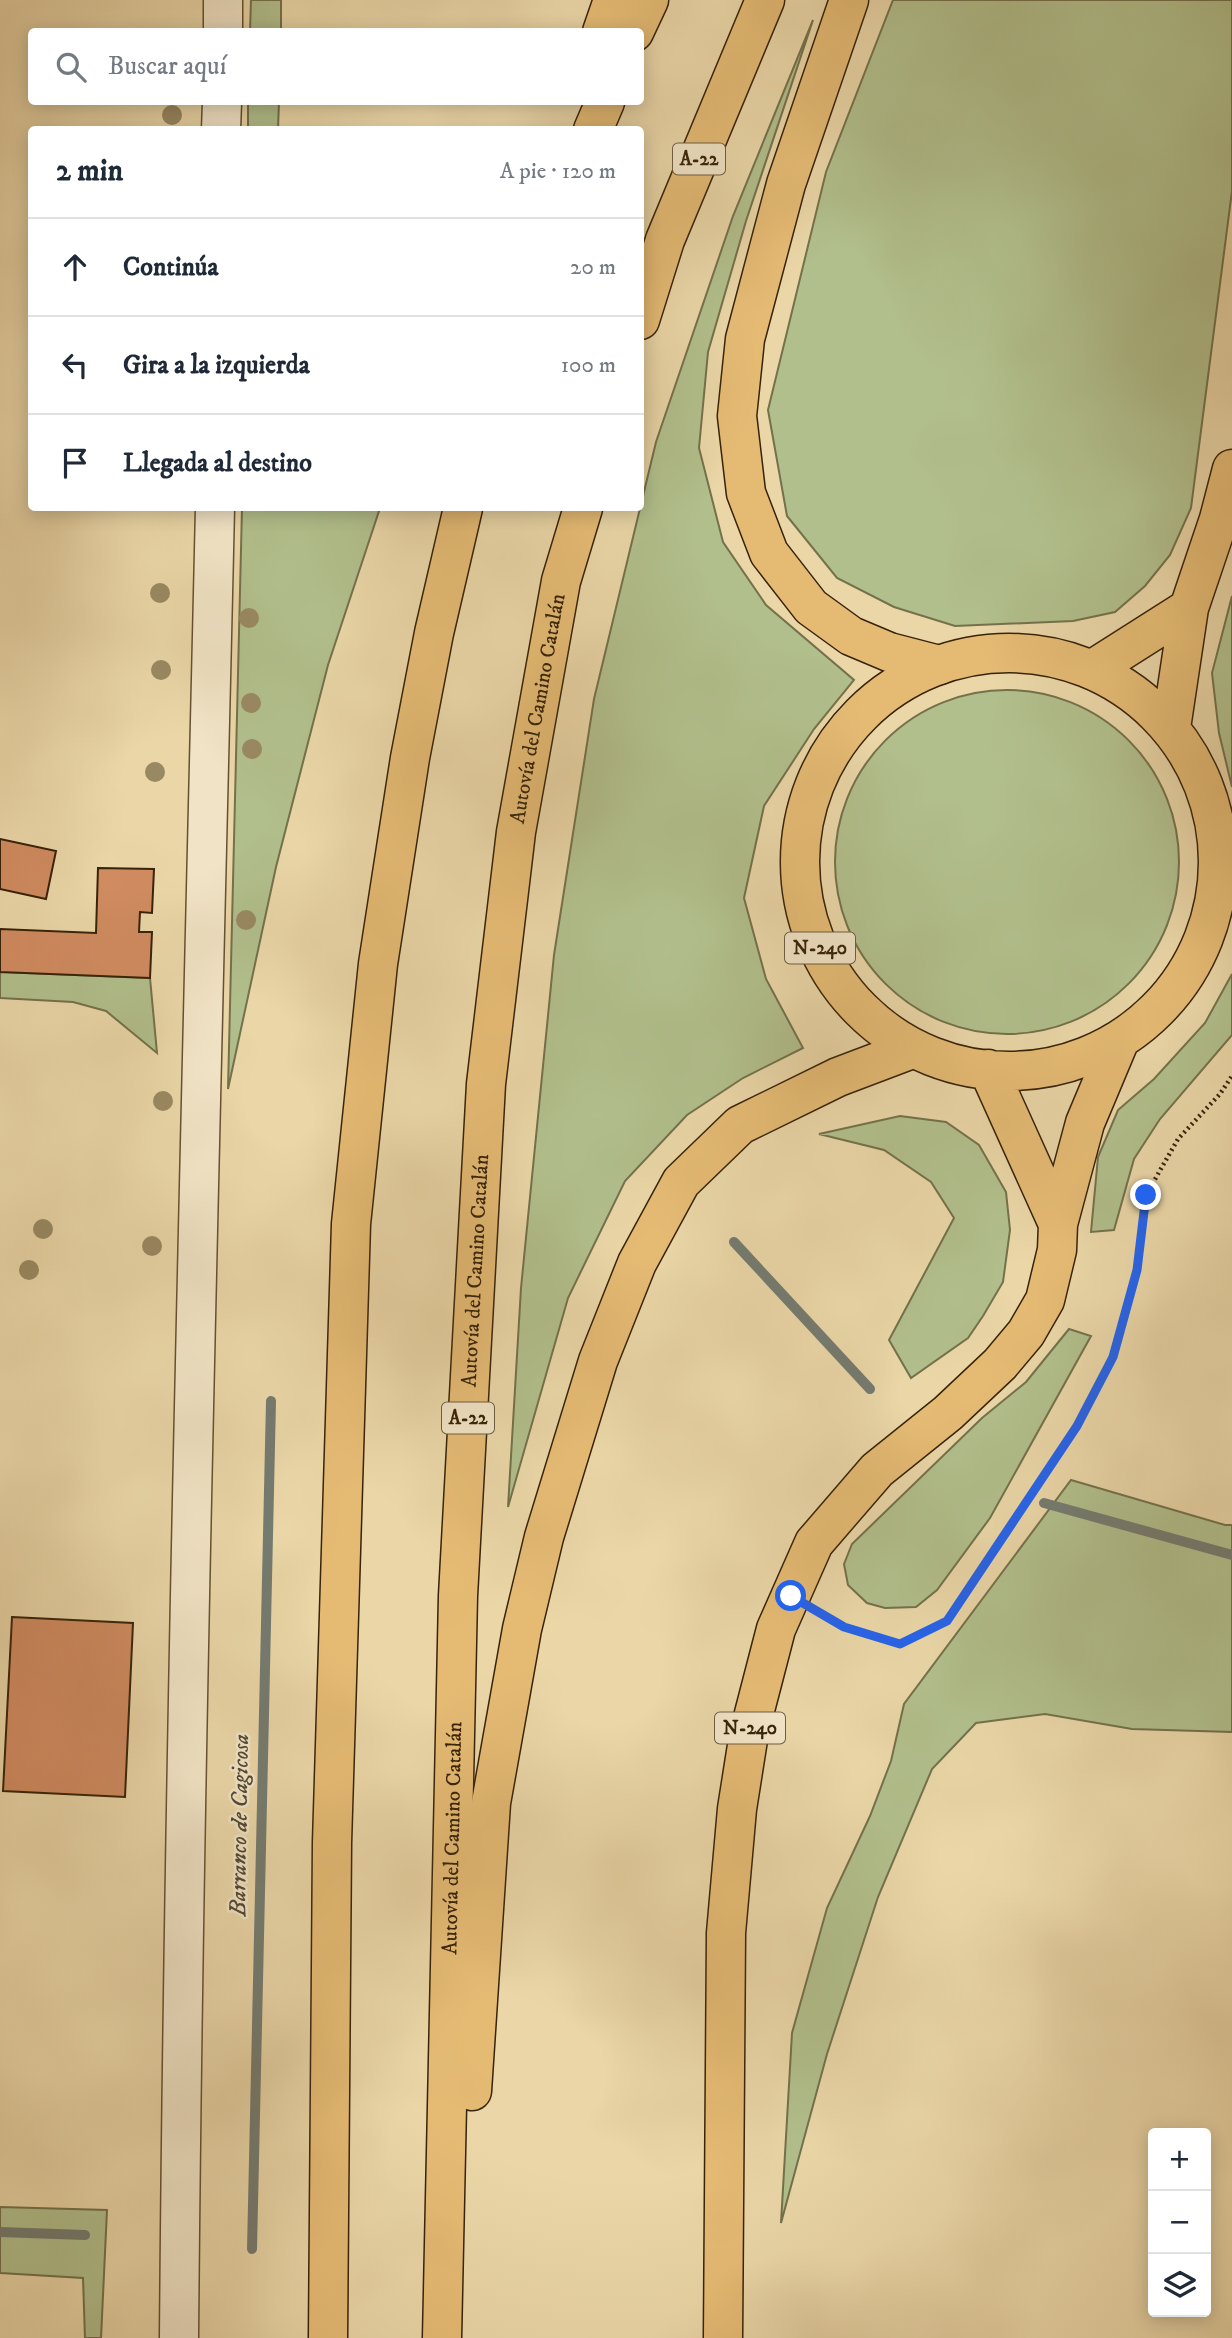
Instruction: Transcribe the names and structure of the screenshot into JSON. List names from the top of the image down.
{
  "streets": {
    "highway": ["A-22", "Autovía del Camino Catalán", "N-240"]
  },
  "water": ["Barranco de Cagicosa"],
  "page": {
    "search": "Buscar aquí",
    "heading": ["2 min", "A pie · 120 m"],
    "list": [
      ["Continúa", "20 m"],
      ["Gira a la izquierda", "100 m"],
      "Llegada al destino"
    ],
    "map_buttons": ["+", "−"]
  }
}
